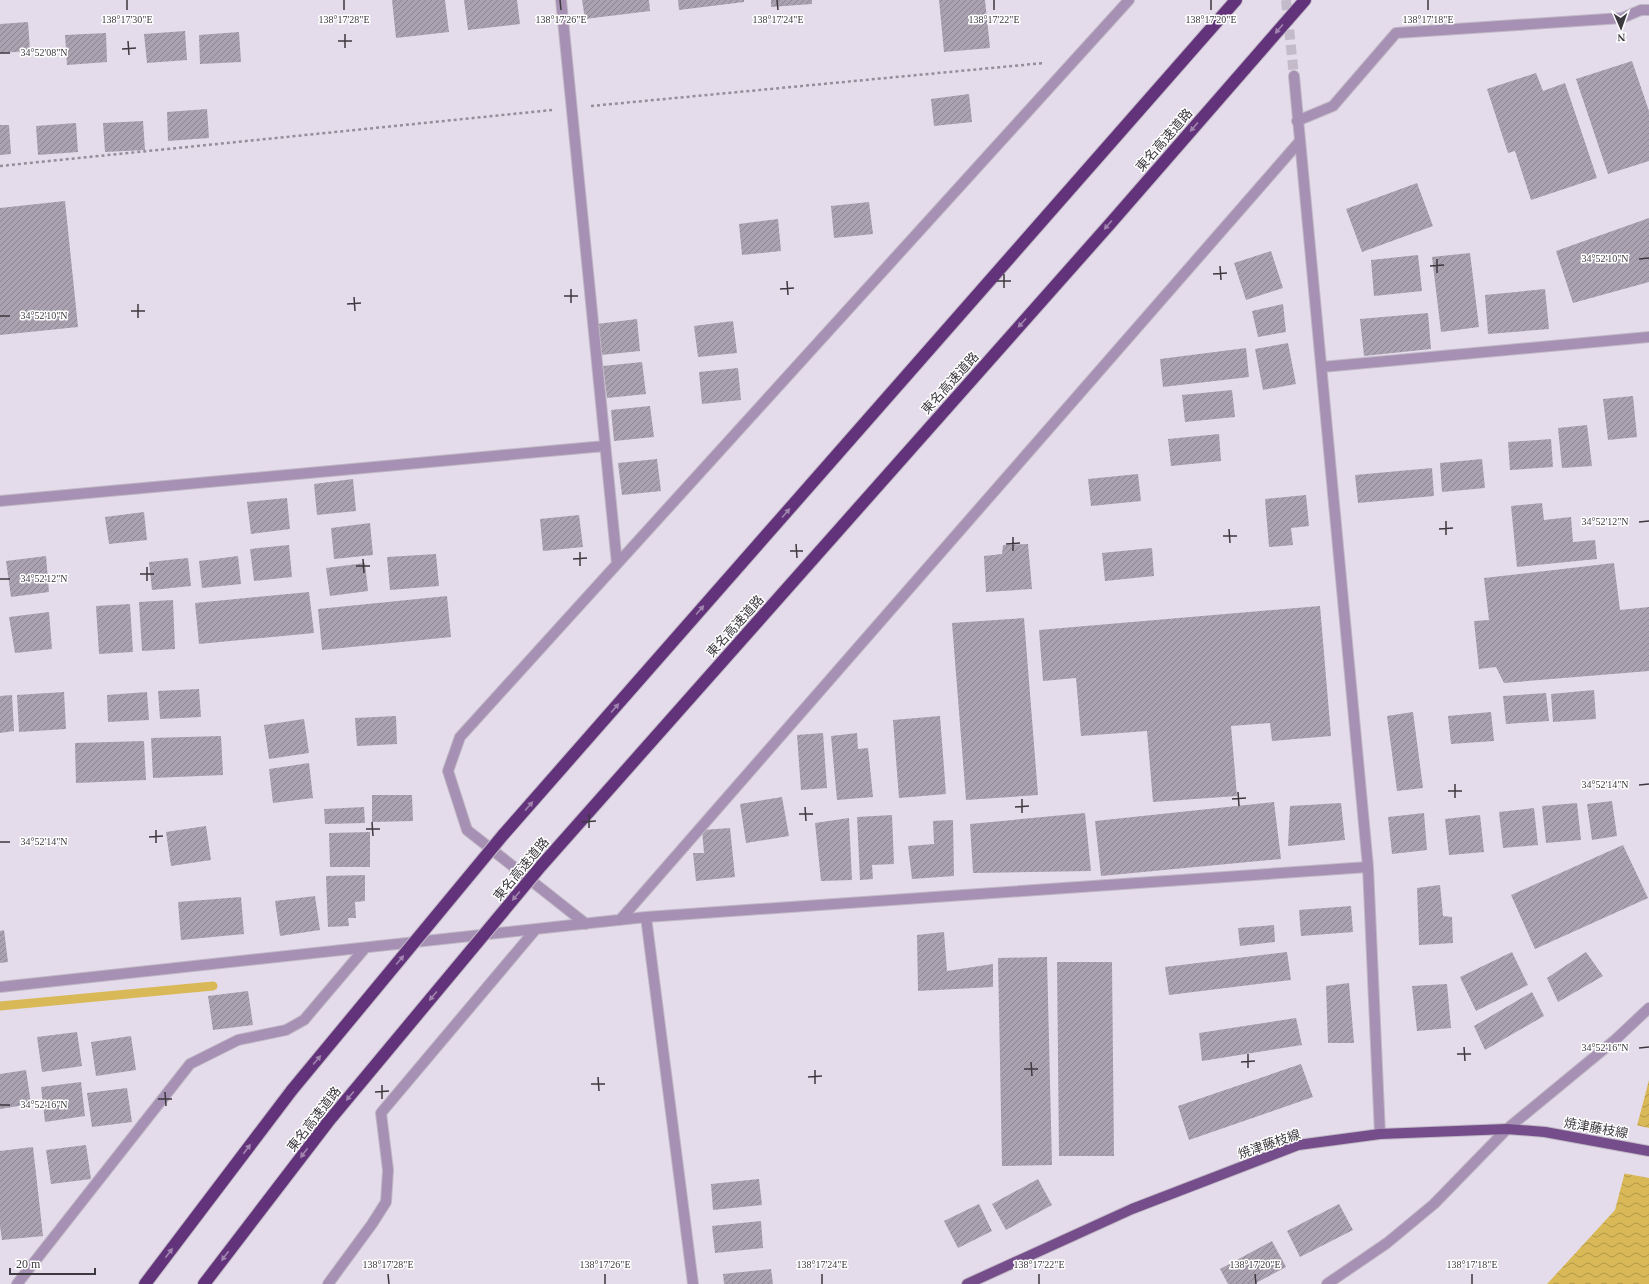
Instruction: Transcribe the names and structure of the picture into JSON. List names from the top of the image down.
{
  "streets": {
    "highway": ["東名高速道路"],
    "main road": ["焼津藤枝線"]
  },
  "scale_bar": "20 m",
  "north": "bottom",
  "coordinates": [
    "138°17'30\"E",
    "138°17'28\"E",
    "138°17'26\"E",
    "138°17'24\"E",
    "138°17'22\"E",
    "138°17'20\"E",
    "138°17'18\"E",
    "34°52'08\"N",
    "34°52'10\"N",
    "34°52'12\"N",
    "34°52'14\"N",
    "34°52'16\"N"
  ]
}
